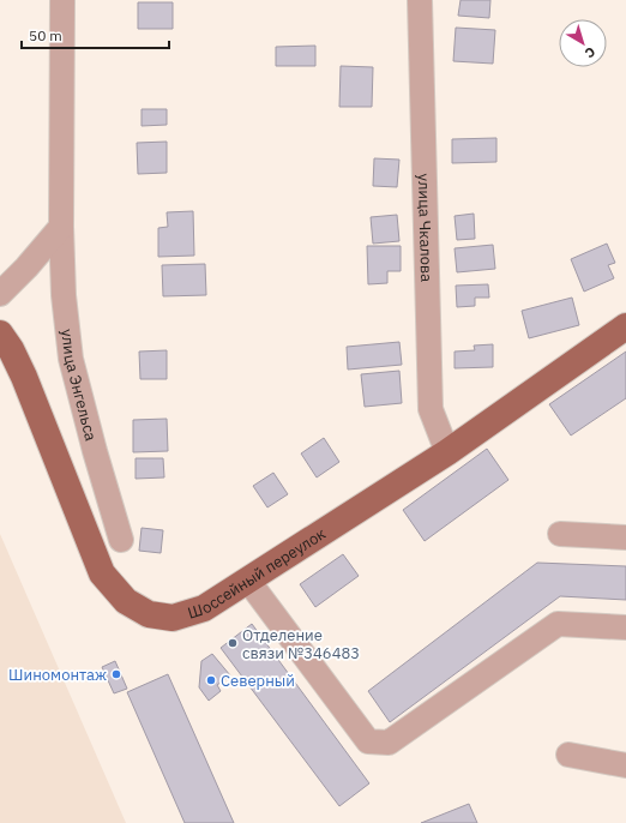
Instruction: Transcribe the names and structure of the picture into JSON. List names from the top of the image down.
{
  "streets": {
    "main road": ["Шоссейный переулок"],
    "street": ["улица Чкалова", "улица Энгельса"]
  },
  "crossings": [
    ["улица Чкалова", "Шоссейный переулок"]
  ],
  "places": ["Отделение связи №346483", "Шиномонтаж", "Северный"],
  "scale_bar": "50 m",
  "north": "bottom right"
}
